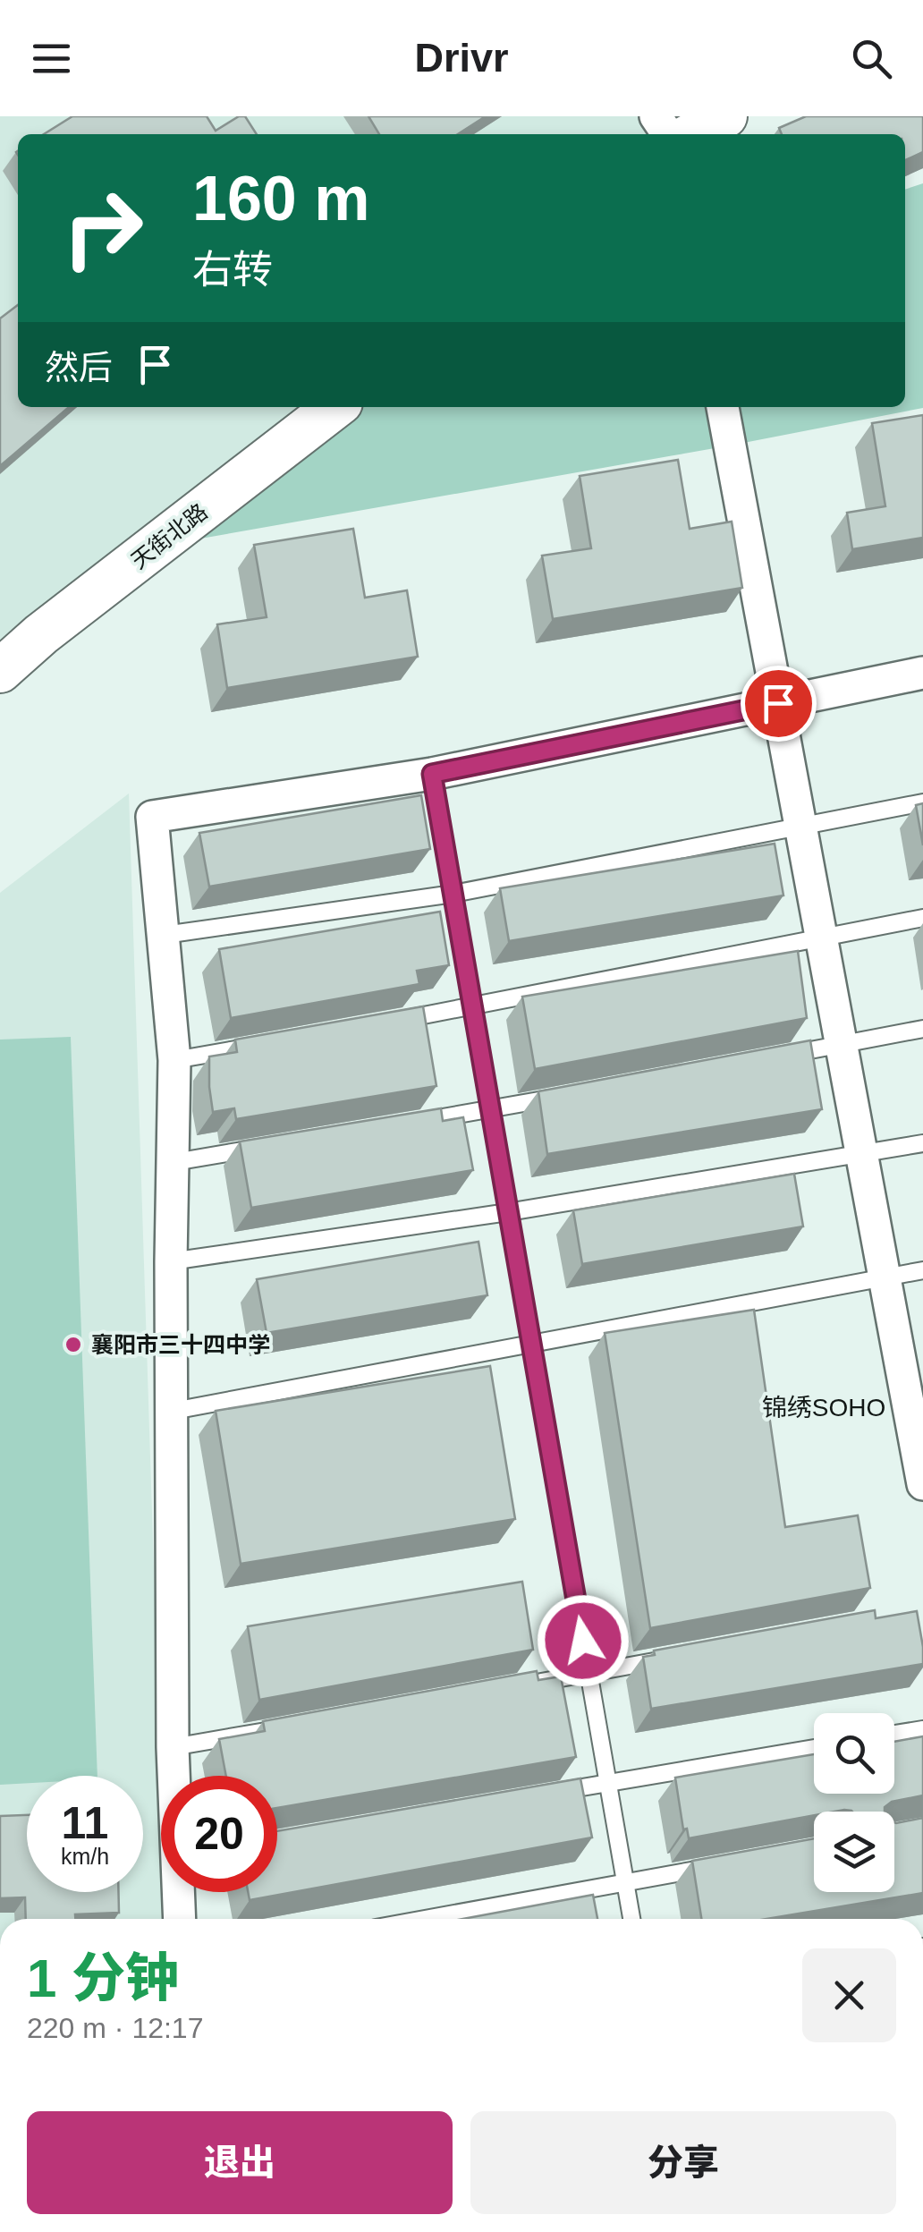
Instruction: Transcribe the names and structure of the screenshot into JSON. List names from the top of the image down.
{
  "streets": {
    "street": ["天街北路"]
  },
  "districts": ["锦绣SOHO"],
  "places": ["襄阳市三十四中学"],
  "page": {
    "header": "Drivr",
    "turn": ["160 m", "右转"],
    "then": "然后",
    "speed": "11 km/h",
    "limit": "20",
    "heading": ["1 分钟", "220 m · 12:17"],
    "buttons": ["退出", "分享"]
  }
}
